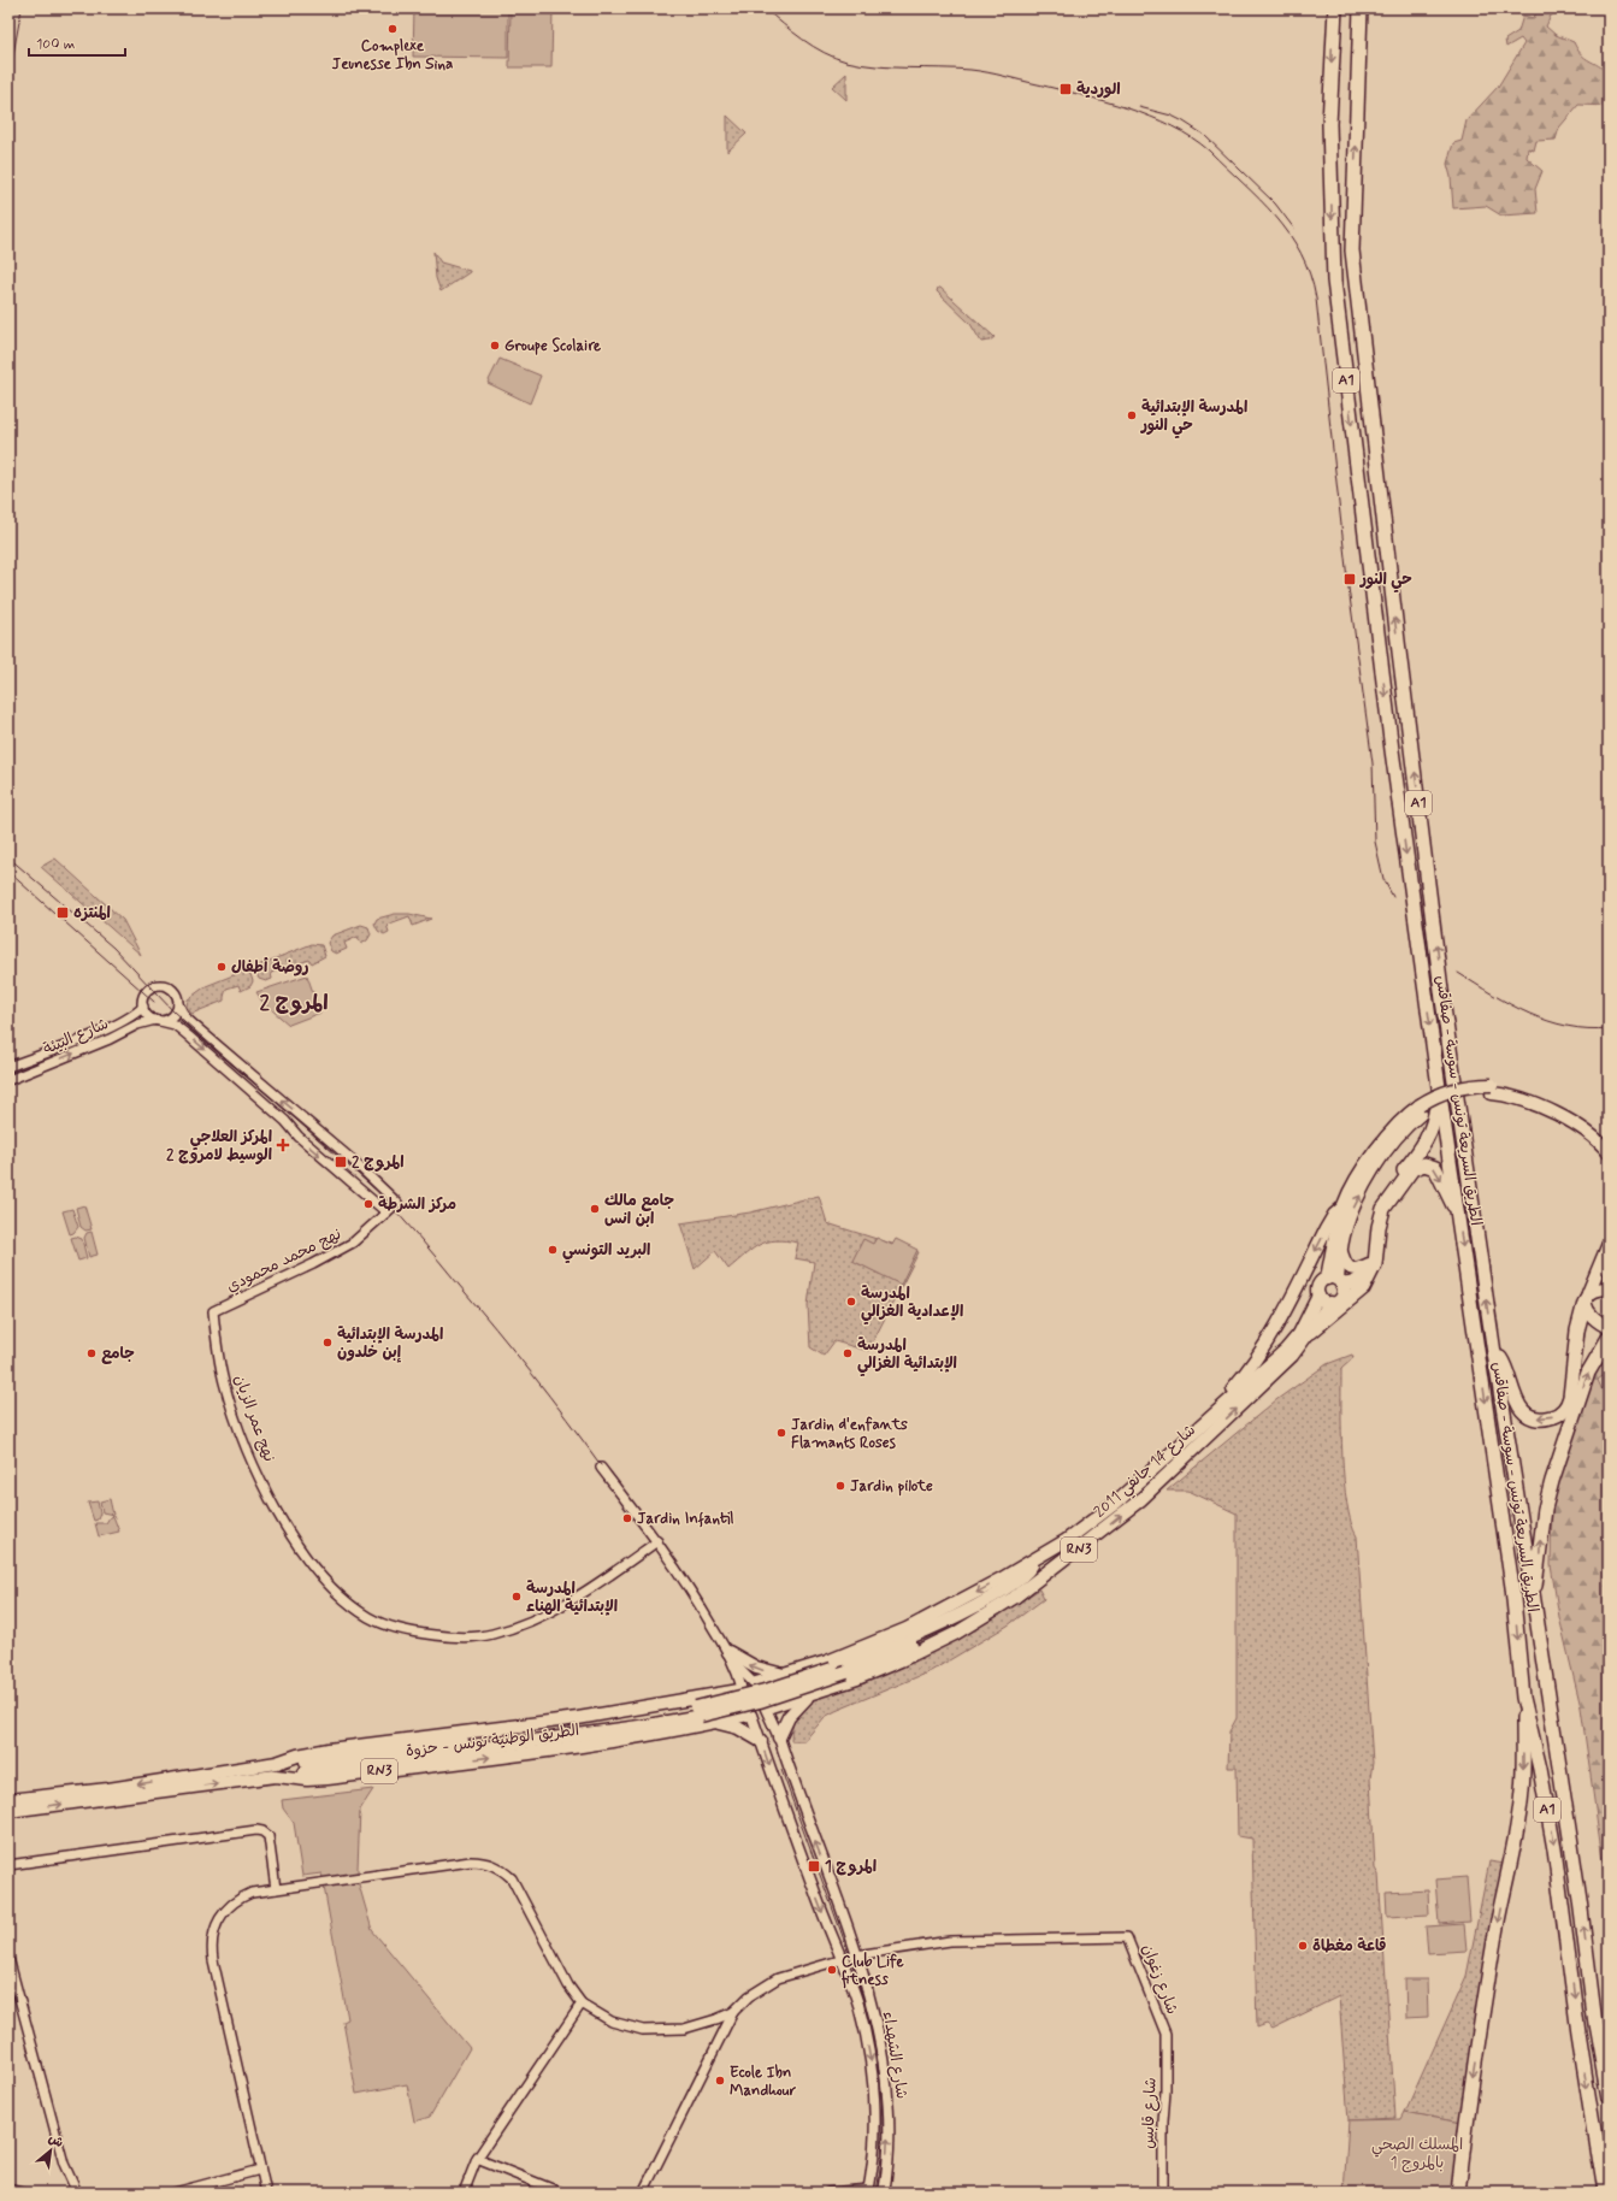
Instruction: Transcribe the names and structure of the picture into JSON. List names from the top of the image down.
{
  "streets": {
    "highway": [
      "A1",
      "الطريق السريعة تونس - سوسة - صفاقس",
      "شارع 14 جانفي 2011",
      "RN3",
      "الطريق الوطنية تونس - حزوة"
    ],
    "main road": ["شارع الشهداء"],
    "street": [
      "شارع البيئة",
      "نهج محمد محمودي",
      "نهج عمر الزيان",
      "شارع زغوان",
      "شارع قابس"
    ]
  },
  "crossings": [
    ["شارع البيئة", "نهج محمد محمودي"],
    ["نهج محمد محمودي", "نهج عمر الزيان"],
    ["شارع 14 جانفي 2011", "الطريق الوطنية تونس - حزوة"],
    ["شارع 14 جانفي 2011", "شارع الشهداء"],
    ["الطريق الوطنية تونس - حزوة", "شارع الشهداء"],
    ["شارع زغوان", "شارع الشهداء"],
    ["شارع زغوان", "شارع قابس"]
  ],
  "districts": ["المروج 2"],
  "parks": ["المسلك الصحي بالمروج 1"],
  "places": {
    "other": [
      "Complexe Jeunesse Ibn Sina",
      "Groupe Scolaire",
      "المدرسة الإبتدائية حي النور",
      "روضة أطفال",
      "مركز الشرطة",
      "جامع مالك ابن انس",
      "البريد التونسي",
      "المدرسة الإعدادية الغزالي",
      "المدرسة الإبتدائية إبن خلدون",
      "جامع",
      "المدرسة الإبتدائية الغزالي",
      "Jardin d'enfants Flamants Roses",
      "Jardin pilote",
      "Jardin Infantil",
      "المدرسة الإبتدائية الهناء",
      "قاعة مغطاة",
      "Club Life fitness",
      "Ecole Ibn Mandhour"
    ],
    "transit": [
      "الوردية",
      "حي النور",
      "المنتزه",
      "المروج 2",
      "المروج 1"
    ],
    "health": ["المركز العلاجي الوسيط لامروج 2"]
  },
  "scale_bar": "100 m",
  "north": "top right"
}
